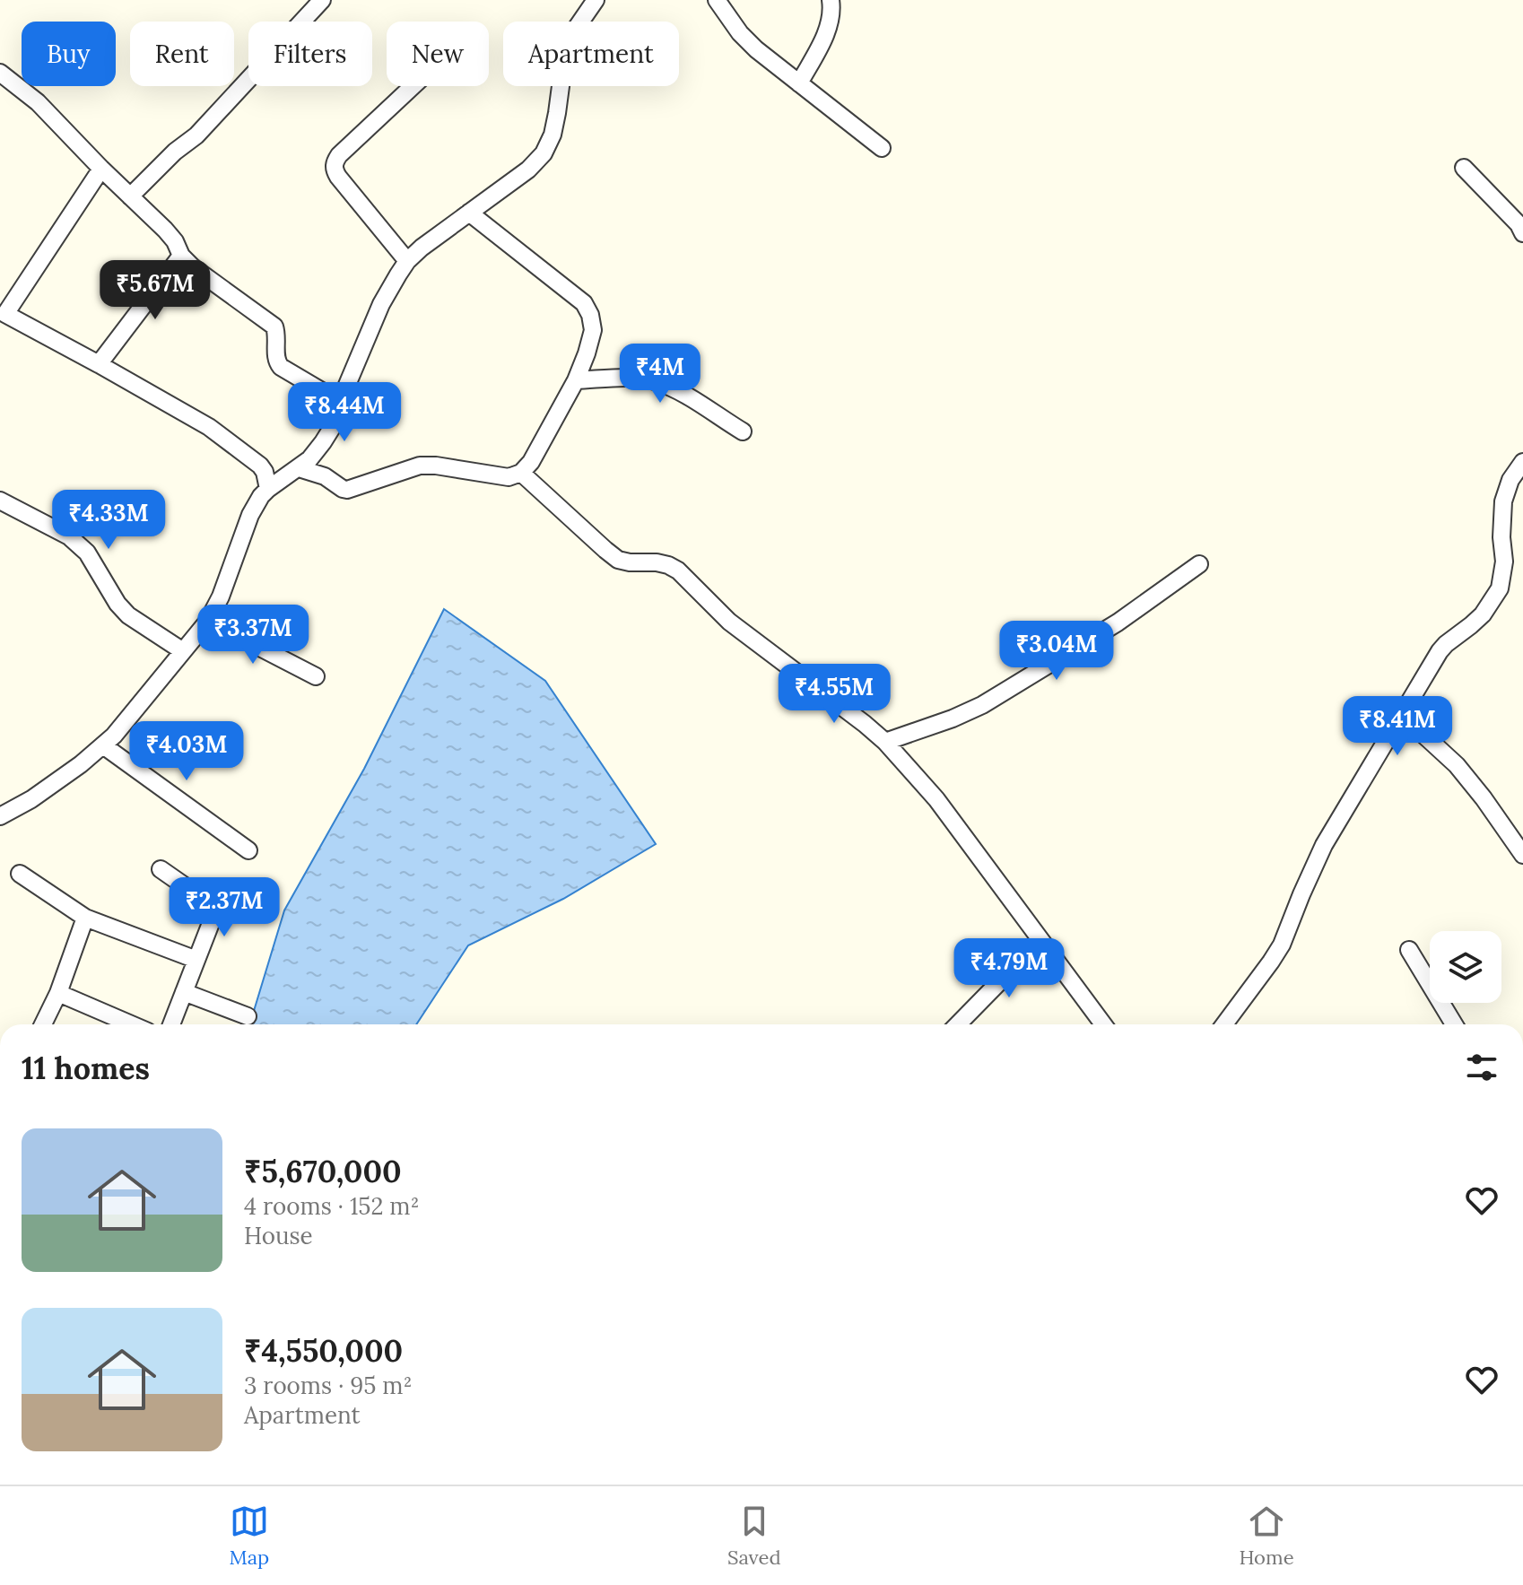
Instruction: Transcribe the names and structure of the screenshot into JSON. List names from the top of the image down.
{
  "page": {
    "chip": [
      "Buy",
      "Rent",
      "Filters",
      "New",
      "Apartment"
    ],
    "price": [
      "₹5.67M",
      "₹4M",
      "₹8.44M",
      "₹4.33M",
      "₹3.37M",
      "₹3.04M",
      "₹4.55M",
      "₹8.41M",
      "₹4.03M",
      "₹2.37M",
      "₹4.79M"
    ],
    "heading": "11 homes",
    "list": [
      {
        "name": "₹5,670,000",
        "note": "4 rooms · 152 m² · House"
      },
      {
        "name": "₹4,550,000",
        "note": "3 rooms · 95 m² · Apartment"
      }
    ],
    "tabs": ["Map", "Saved", "Home"]
  }
}
